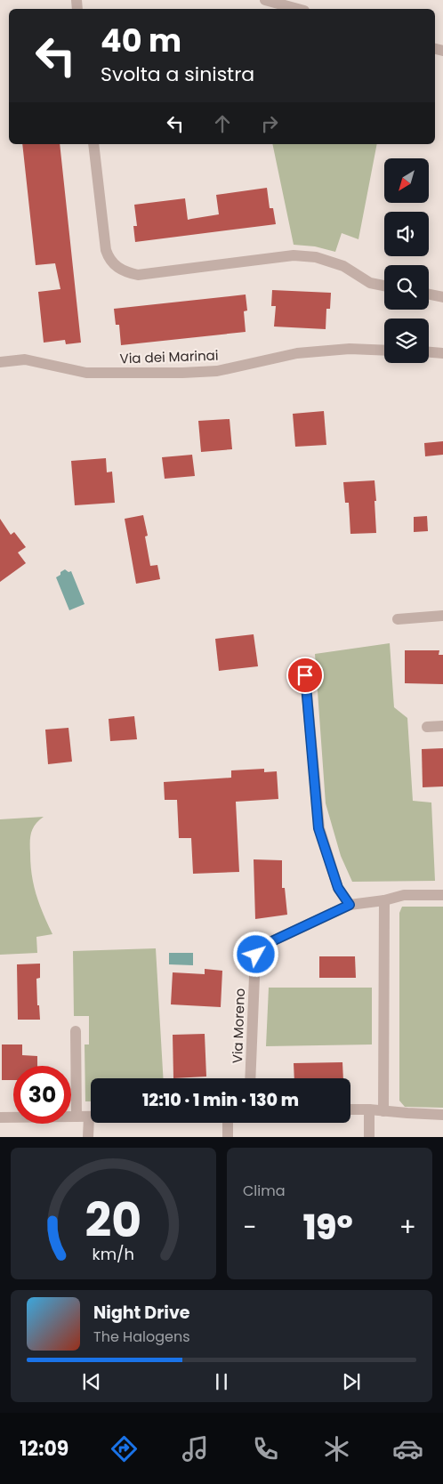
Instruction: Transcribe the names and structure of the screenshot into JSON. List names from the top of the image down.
{
  "streets": {
    "street": ["Via dei Marinai", "Via Moreno"]
  },
  "north": "bottom left",
  "page": {
    "turn": ["40 m", "Svolta a sinistra"],
    "limit": "30",
    "trip": "12:10 · 1 min · 130 m",
    "tile": "Clima",
    "heat": ["−", "19°", "+"],
    "song": ["Night Drive", "The Halogens"],
    "tabs": "12:09",
    "gauge": ["20", "km/h"]
  }
}
